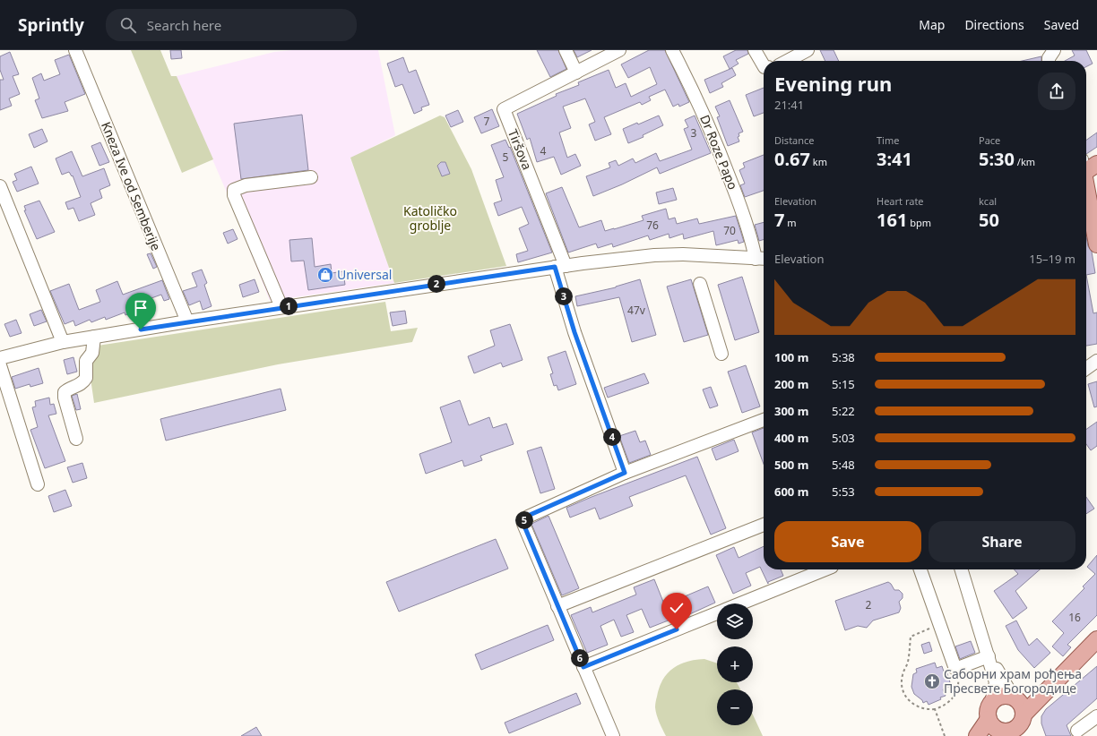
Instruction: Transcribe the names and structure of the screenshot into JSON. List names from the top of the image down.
{
  "streets": {
    "street": ["Tiršova", "Dr Roze Papo", "Kneza Ive od Semberije"]
  },
  "parks": ["Katoličko groblje"],
  "places": {
    "shop": ["Universal"],
    "church": ["Саборни храм рођења Пресвете Богородице"]
  },
  "house_numbers": [
    "7",
    "3",
    "4",
    "5",
    "76",
    "70",
    "47v",
    "2",
    "16"
  ],
  "page": {
    "header": "Sprintly",
    "search": "Search here",
    "nav": ["Map", "Directions", "Saved"],
    "heading": ["Evening run", "21:41"],
    "stats": [
      ["Distance", "0.67 km"],
      ["Time", "3:41"],
      ["Pace", "5:30 /km"],
      ["Elevation", "7 m"],
      ["Heart rate", "161 bpm"],
      ["kcal", "50"]
    ],
    "chart": ["Elevation", "15–19 m"],
    "pins": [
      "2",
      "3",
      "1",
      "4",
      "5",
      "6"
    ],
    "list": [
      {
        "name": "100 m",
        "note": "5:38"
      },
      {
        "name": "200 m",
        "note": "5:15"
      },
      {
        "name": "300 m",
        "note": "5:22"
      },
      {
        "name": "400 m",
        "note": "5:03"
      },
      {
        "name": "500 m",
        "note": "5:48"
      },
      {
        "name": "600 m",
        "note": "5:53"
      }
    ],
    "buttons": ["Save", "Share"],
    "map_buttons": ["+", "−"]
  }
}
